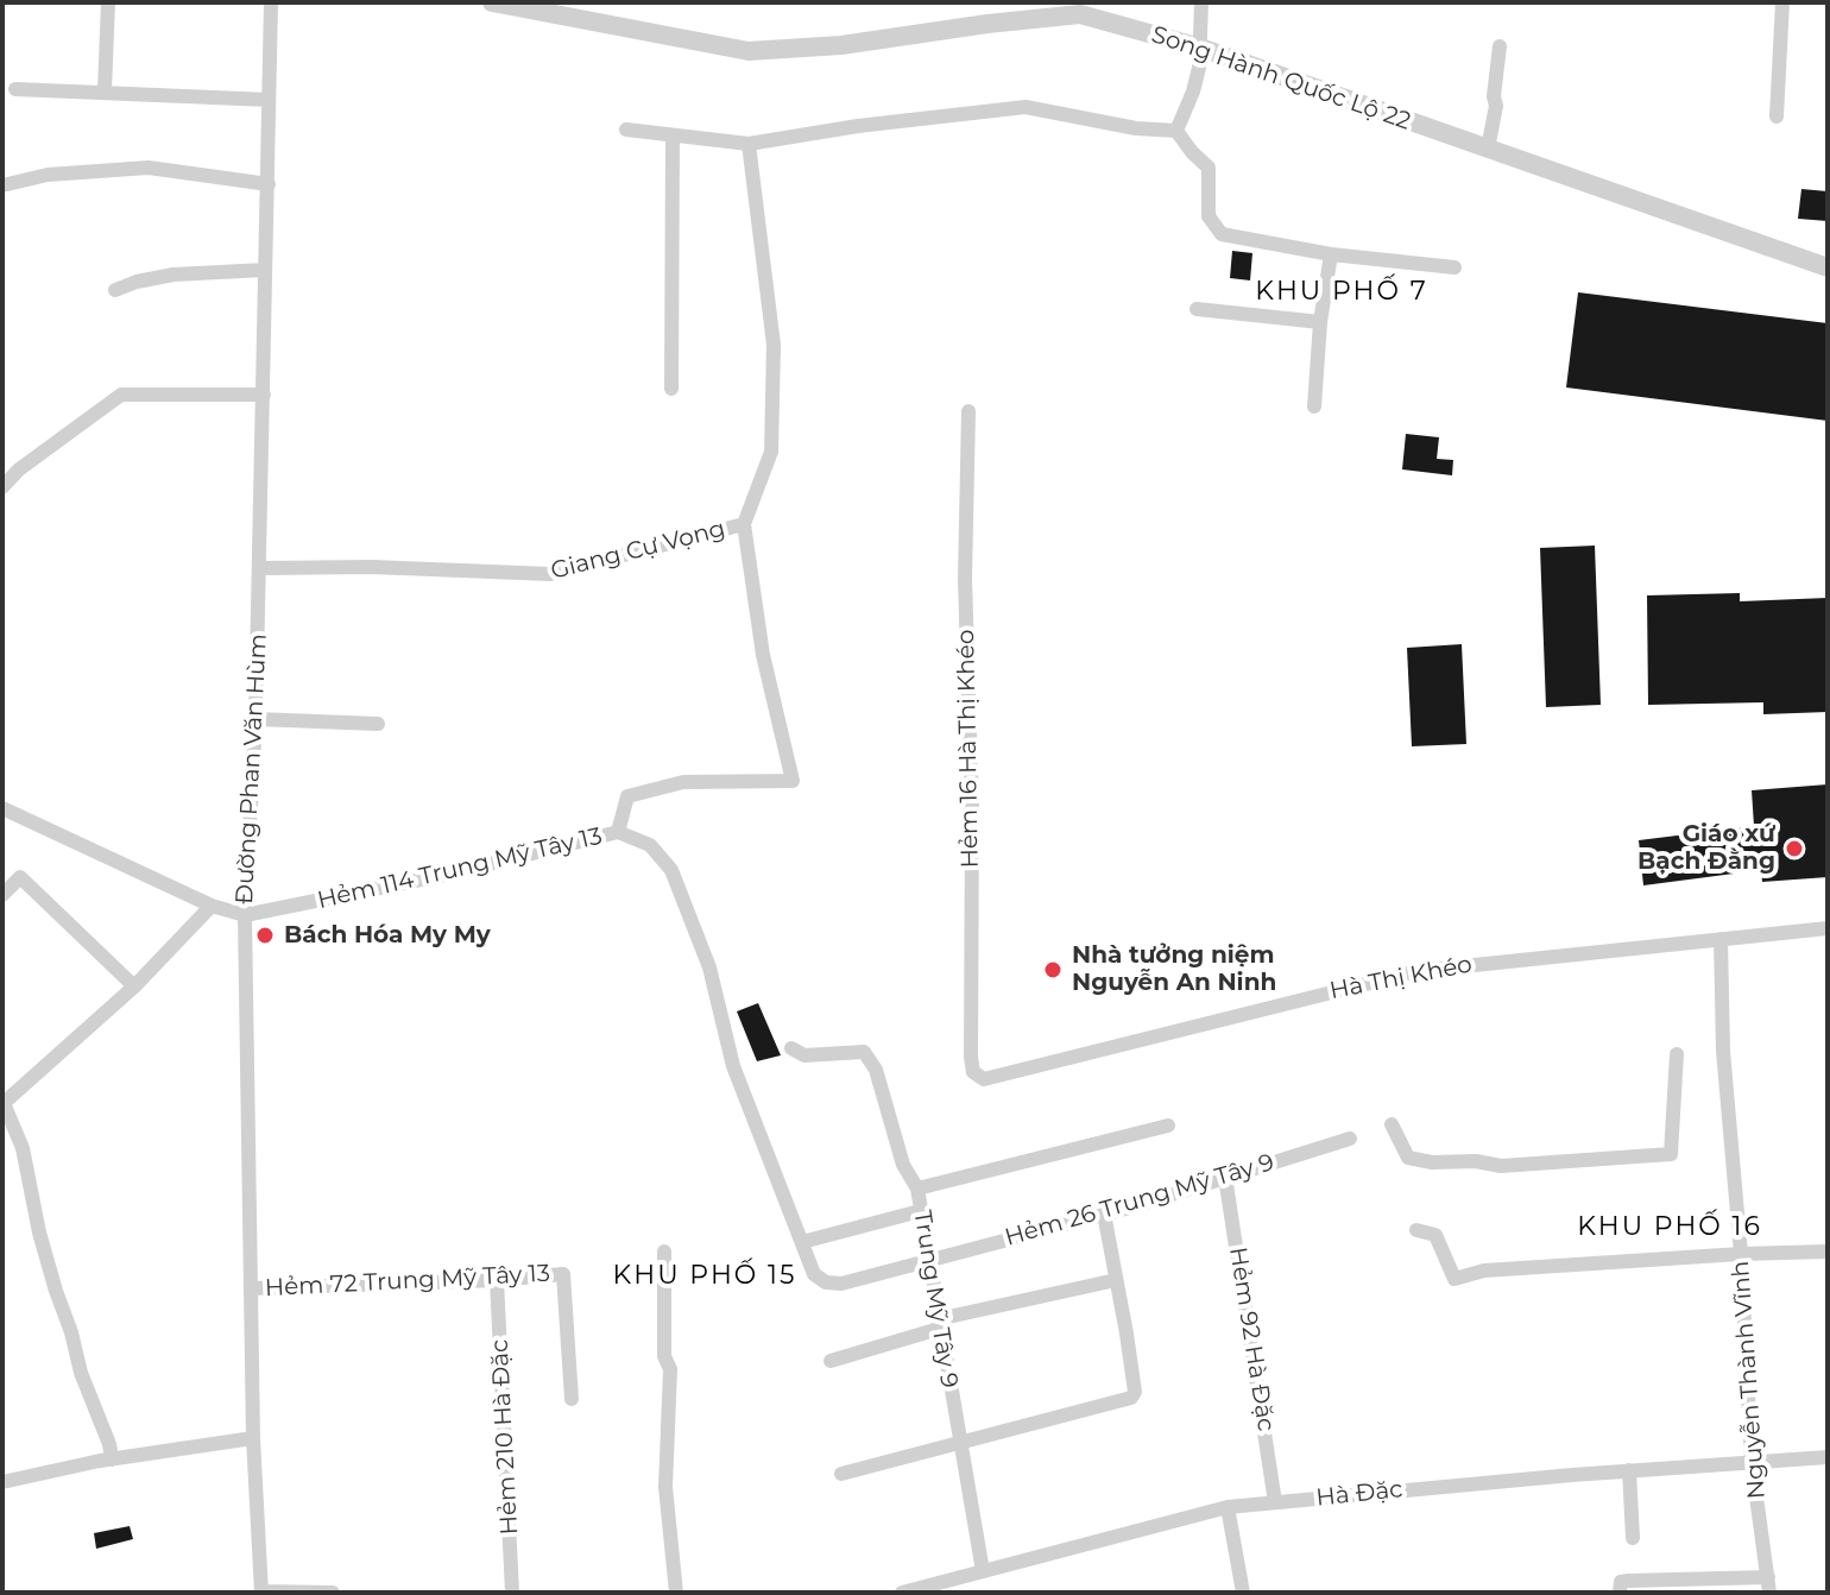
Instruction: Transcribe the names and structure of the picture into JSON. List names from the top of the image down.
{
  "streets": {
    "street": [
      "Song Hành Quốc Lộ 22",
      "Giang Cự Vọng",
      "Hẻm 16 Hà Thị Khéo",
      "Đường Phan Văn Hùm",
      "Hẻm 114 Trung Mỹ Tây 13",
      "Hà Thị Khéo",
      "Hẻm 26 Trung Mỹ Tây 9",
      "Hẻm 72 Trung Mỹ Tây 13",
      "Trung Mỹ Tây 9",
      "Hẻm 92 Hà Đặc",
      "Nguyễn Thành Vĩnh",
      "Hẻm 210 Hà Đặc",
      "Hà Đặc"
    ]
  },
  "crossings": [
    ["Giang Cự Vọng", "Đường Phan Văn Hùm"],
    ["Hẻm 16 Hà Thị Khéo", "Hà Thị Khéo"],
    ["Đường Phan Văn Hùm", "Hẻm 114 Trung Mỹ Tây 13"],
    ["Đường Phan Văn Hùm", "Hẻm 72 Trung Mỹ Tây 13"],
    ["Hà Thị Khéo", "Nguyễn Thành Vĩnh"],
    ["Hẻm 26 Trung Mỹ Tây 9", "Trung Mỹ Tây 9"],
    ["Hẻm 26 Trung Mỹ Tây 9", "Hẻm 92 Hà Đặc"],
    ["Hẻm 72 Trung Mỹ Tây 13", "Hẻm 210 Hà Đặc"],
    ["Trung Mỹ Tây 9", "Hà Đặc"],
    ["Hẻm 92 Hà Đặc", "Hà Đặc"],
    ["Nguyễn Thành Vĩnh", "Hà Đặc"]
  ],
  "districts": ["KHU PHỐ 7", "KHU PHỐ 16", "KHU PHỐ 15"],
  "places": ["Giáo xứ Bạch Đằng", "Bách Hóa My My", "Nhà tưởng niệm Nguyễn An Ninh"]
}
